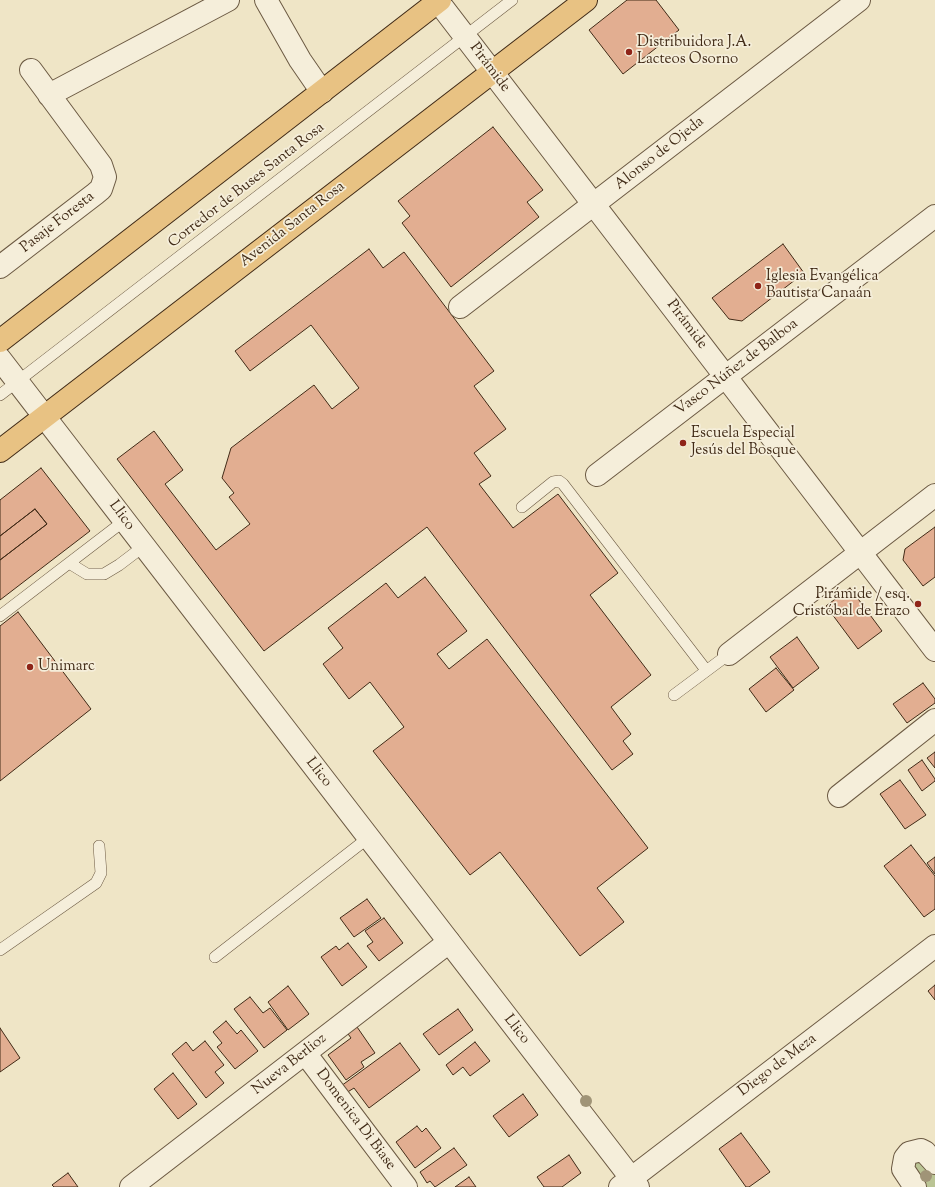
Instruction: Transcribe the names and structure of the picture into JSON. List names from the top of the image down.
{
  "streets": {
    "main road": ["Avenida Santa Rosa"],
    "street": [
      "Pirámide",
      "Alonso de Ojeda",
      "Pasaje Foresta",
      "Vasco Núñez de Balboa",
      "Llico",
      "Nueva Berlioz",
      "Diego de Meza",
      "Domenica Di Biase"
    ],
    "lane": ["Corredor de Buses Santa Rosa"]
  },
  "crossings": [
    ["Pirámide", "Alonso de Ojeda"],
    ["Pirámide", "Corredor de Buses Santa Rosa"],
    ["Pirámide", "Avenida Santa Rosa"],
    ["Pirámide", "Vasco Núñez de Balboa"],
    ["Corredor de Buses Santa Rosa", "Llico"],
    ["Avenida Santa Rosa", "Llico"],
    ["Llico", "Nueva Berlioz"],
    ["Llico", "Diego de Meza"],
    ["Nueva Berlioz", "Domenica Di Biase"]
  ],
  "places": [
    "Distribuidora J.A. Lacteos Osorno",
    "Iglesia Evangélica Bautista Canaán",
    "Escuela Especial Jesús del Bosque",
    "Pirámide / esq. Cristóbal de Erazo",
    "Unimarc"
  ]
}
